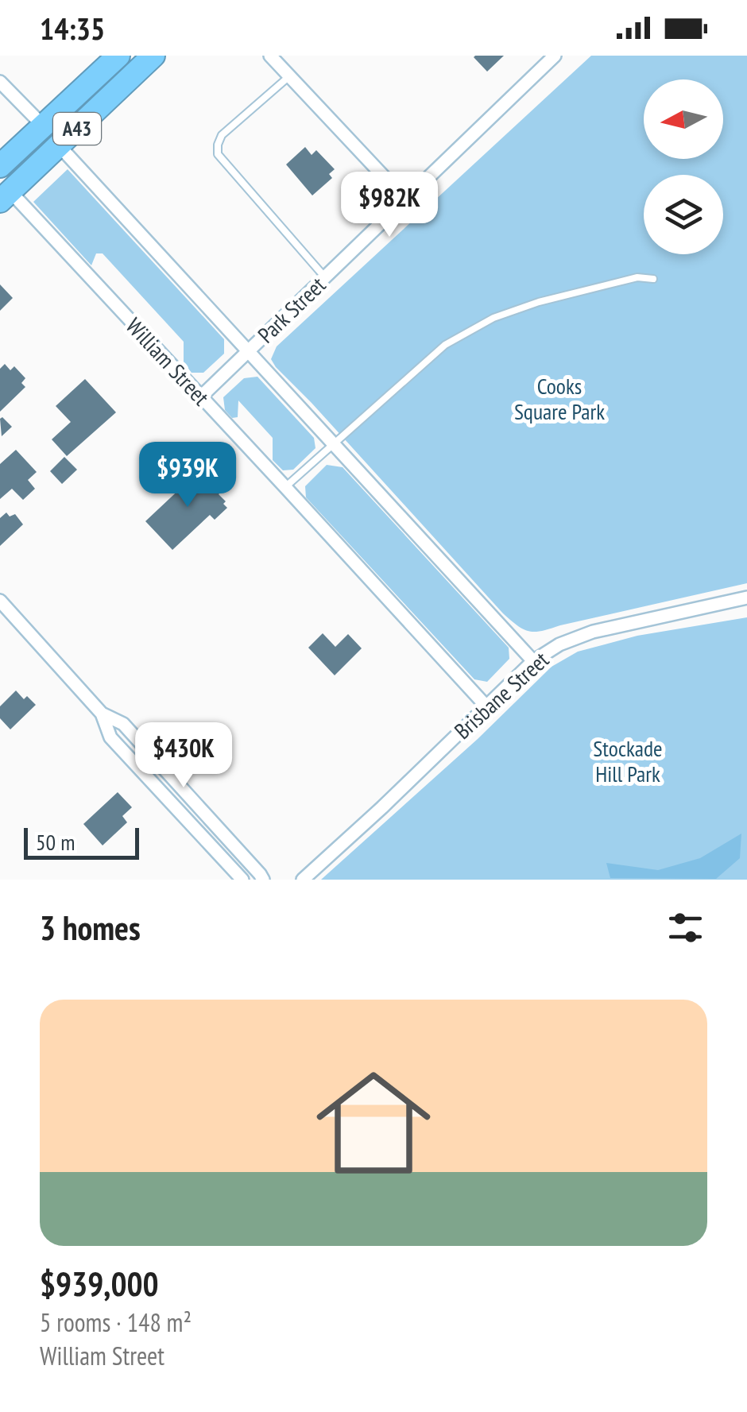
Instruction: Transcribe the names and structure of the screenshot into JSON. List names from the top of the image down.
{
  "streets": {
    "highway": ["A43"],
    "street": ["Park Street", "William Street", "Brisbane Street"]
  },
  "crossings": [
    ["A43", "William Street"],
    ["Park Street", "William Street"],
    ["William Street", "Brisbane Street"]
  ],
  "parks": ["Cooks Square Park", "Stockade Hill Park"],
  "scale_bar": "50 m",
  "north": "left",
  "page": {
    "status": "14:35",
    "price": ["$982K", "$939K", "$430K"],
    "scale": "50 m",
    "heading": "3 homes",
    "list": [
      {
        "name": "$939,000",
        "note": "5 rooms · 148 m² · William Street"
      }
    ]
  }
}
